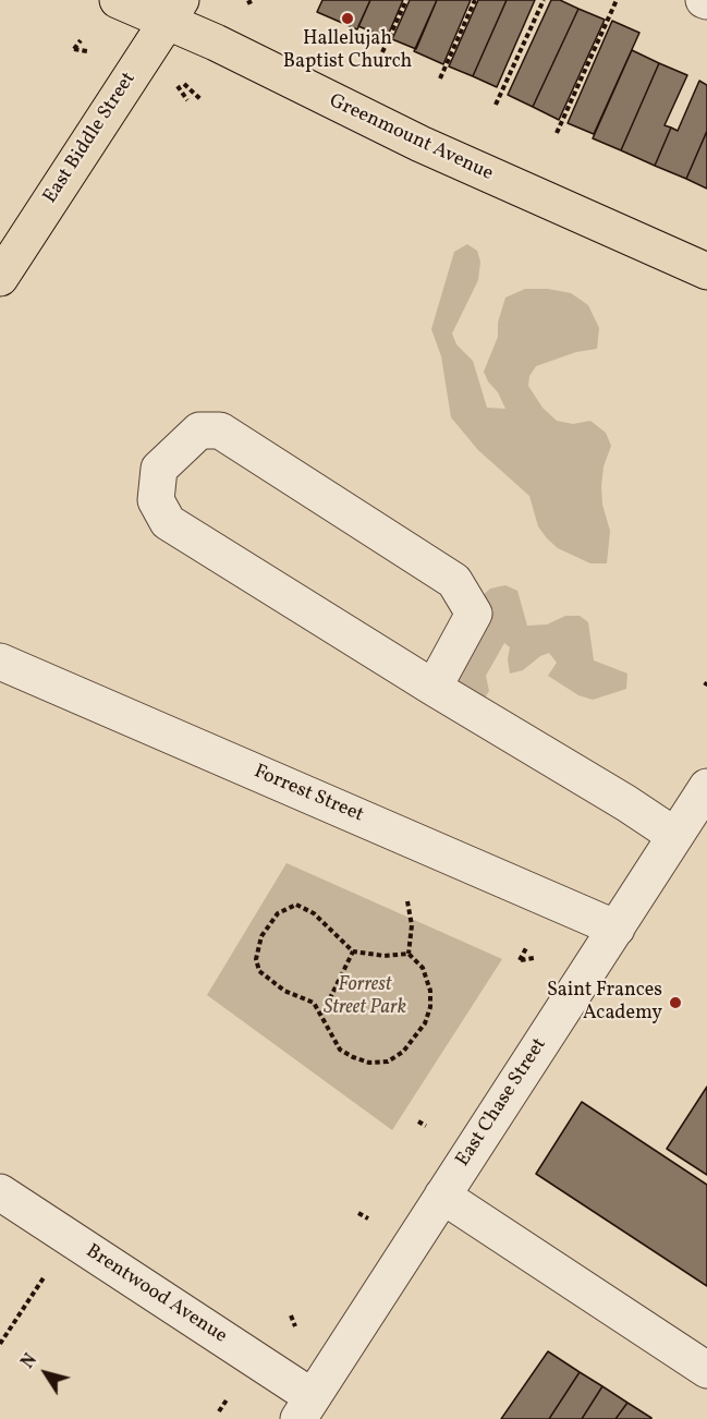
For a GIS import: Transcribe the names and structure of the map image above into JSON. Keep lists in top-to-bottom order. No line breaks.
{"streets":{"main road":["East Biddle Street","Greenmount Avenue"],"street":["Forrest Street","East Chase Street","Brentwood Avenue"]},"crossings":[["East Biddle Street","Greenmount Avenue"],["Forrest Street","East Chase Street"],["East Chase Street","Brentwood Avenue"]],"parks":["Forrest Street Park"],"places":["Hallelujah Baptist Church","Saint Frances Academy"],"north":"top left"}
